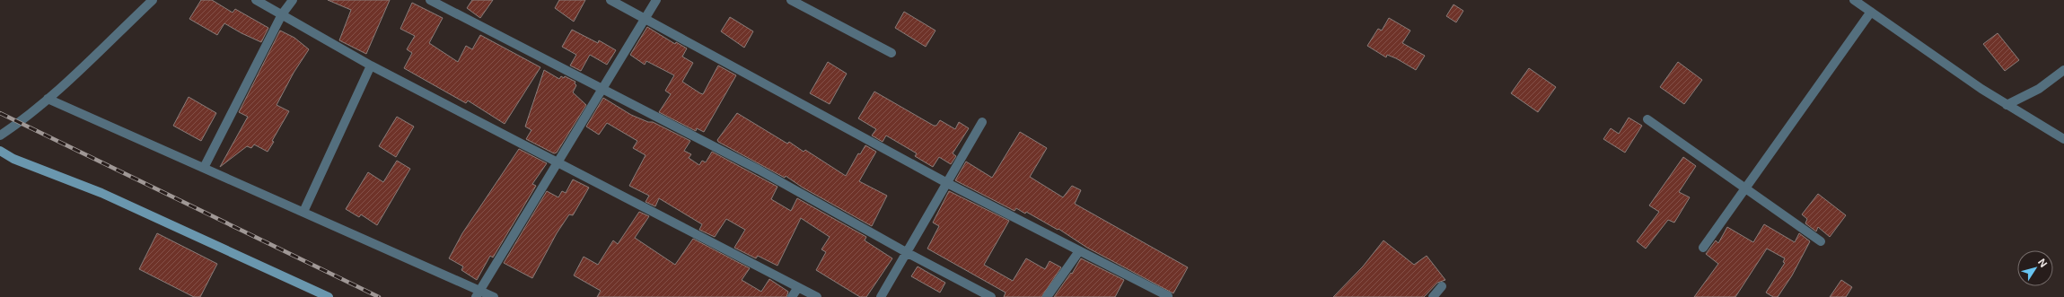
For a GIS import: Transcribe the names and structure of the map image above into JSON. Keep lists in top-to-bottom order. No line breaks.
{"north":"top right"}
